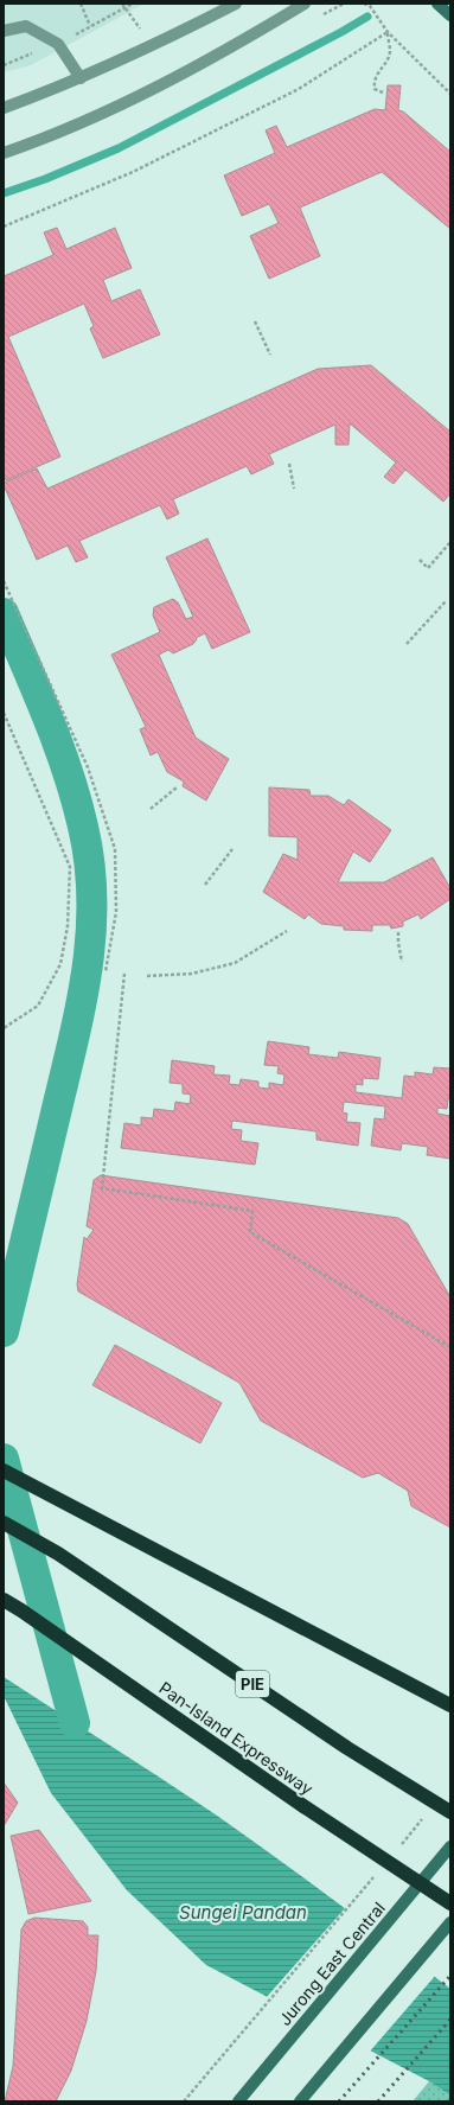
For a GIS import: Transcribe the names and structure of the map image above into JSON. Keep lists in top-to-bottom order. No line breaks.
{"streets":{"highway":["PIE","Pan-Island Expressway"],"main road":["Jurong East Central"]},"water":["Sungei Pandan"]}
